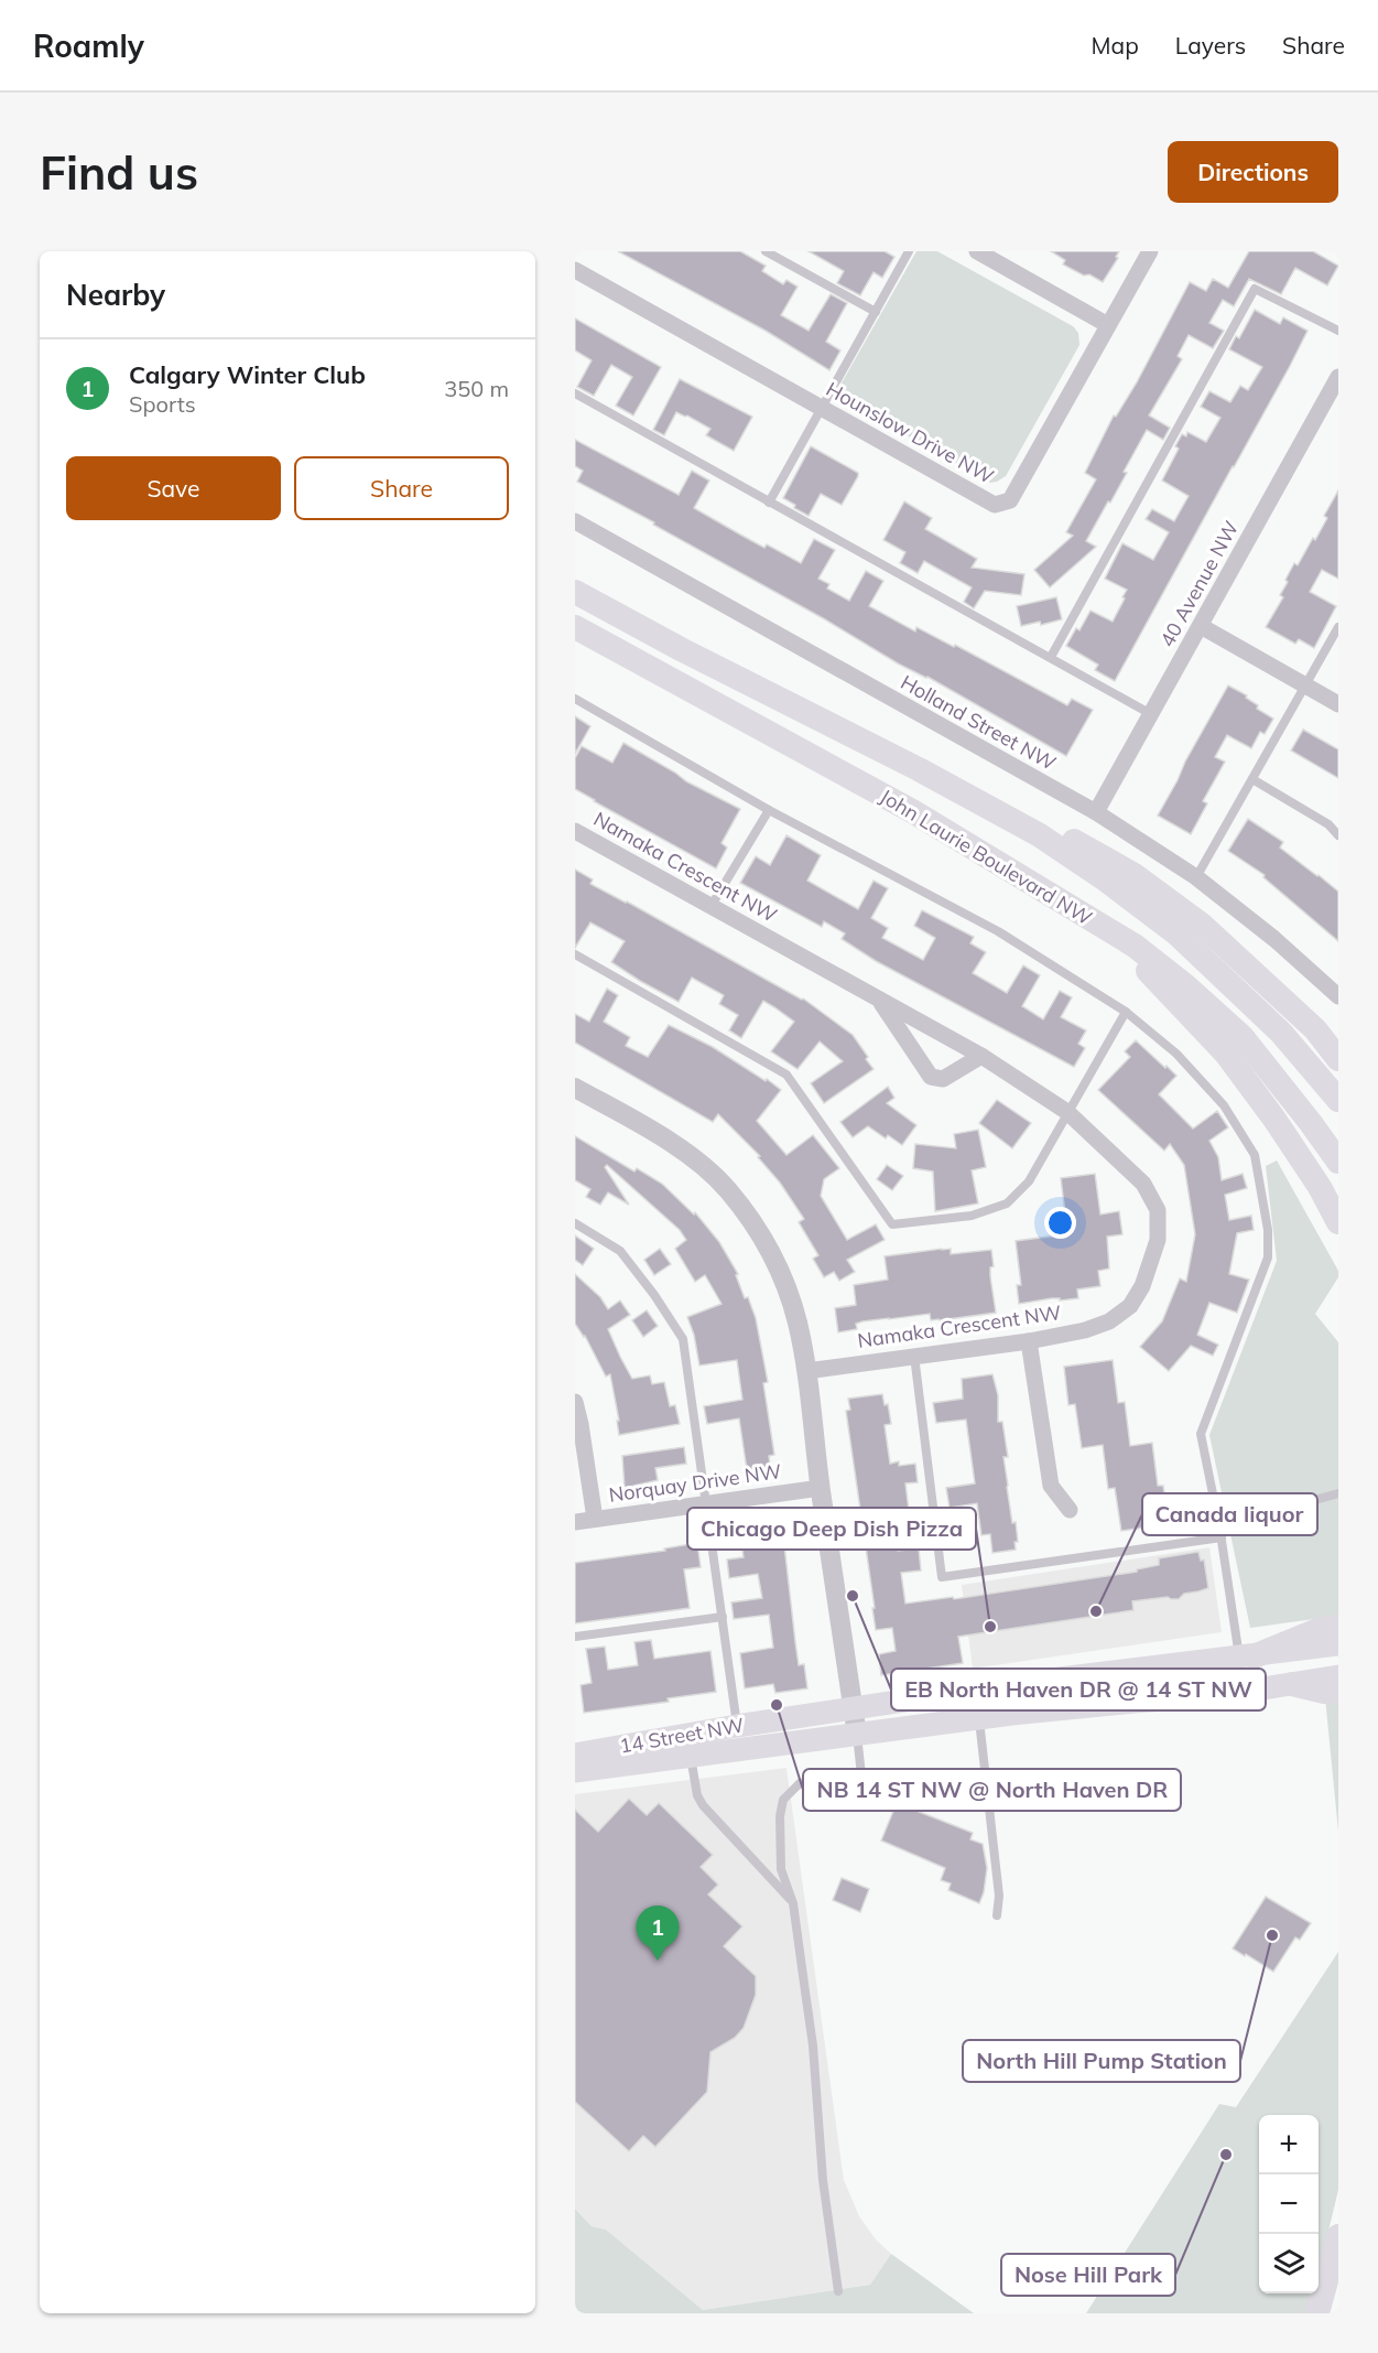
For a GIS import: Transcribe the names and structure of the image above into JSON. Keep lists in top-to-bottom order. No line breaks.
{"streets":{"main road":["John Laurie Boulevard NW","14 Street NW"],"street":["Hounslow Drive NW","40 Avenue NW","Holland Street NW","Namaka Crescent NW","Norquay Drive NW"]},"crossings":[["40 Avenue NW","Holland Street NW"]],"places":["EB North Haven DR @ 14 ST NW","Canada liquor","Chicago Deep Dish Pizza","NB 14 ST NW @ North Haven DR","North Hill Pump Station","Nose Hill Park"],"page":{"header":"Roamly","nav":["Map","Layers","Share"],"buttons":["Directions",["Save","Share"]],"title":"Find us","heading":"Nearby","list":[{"mark":"1","name":"Calgary Winter Club","note":"Sports","value":"350 m"}],"pins":"1","map_buttons":["+","−"]}}
